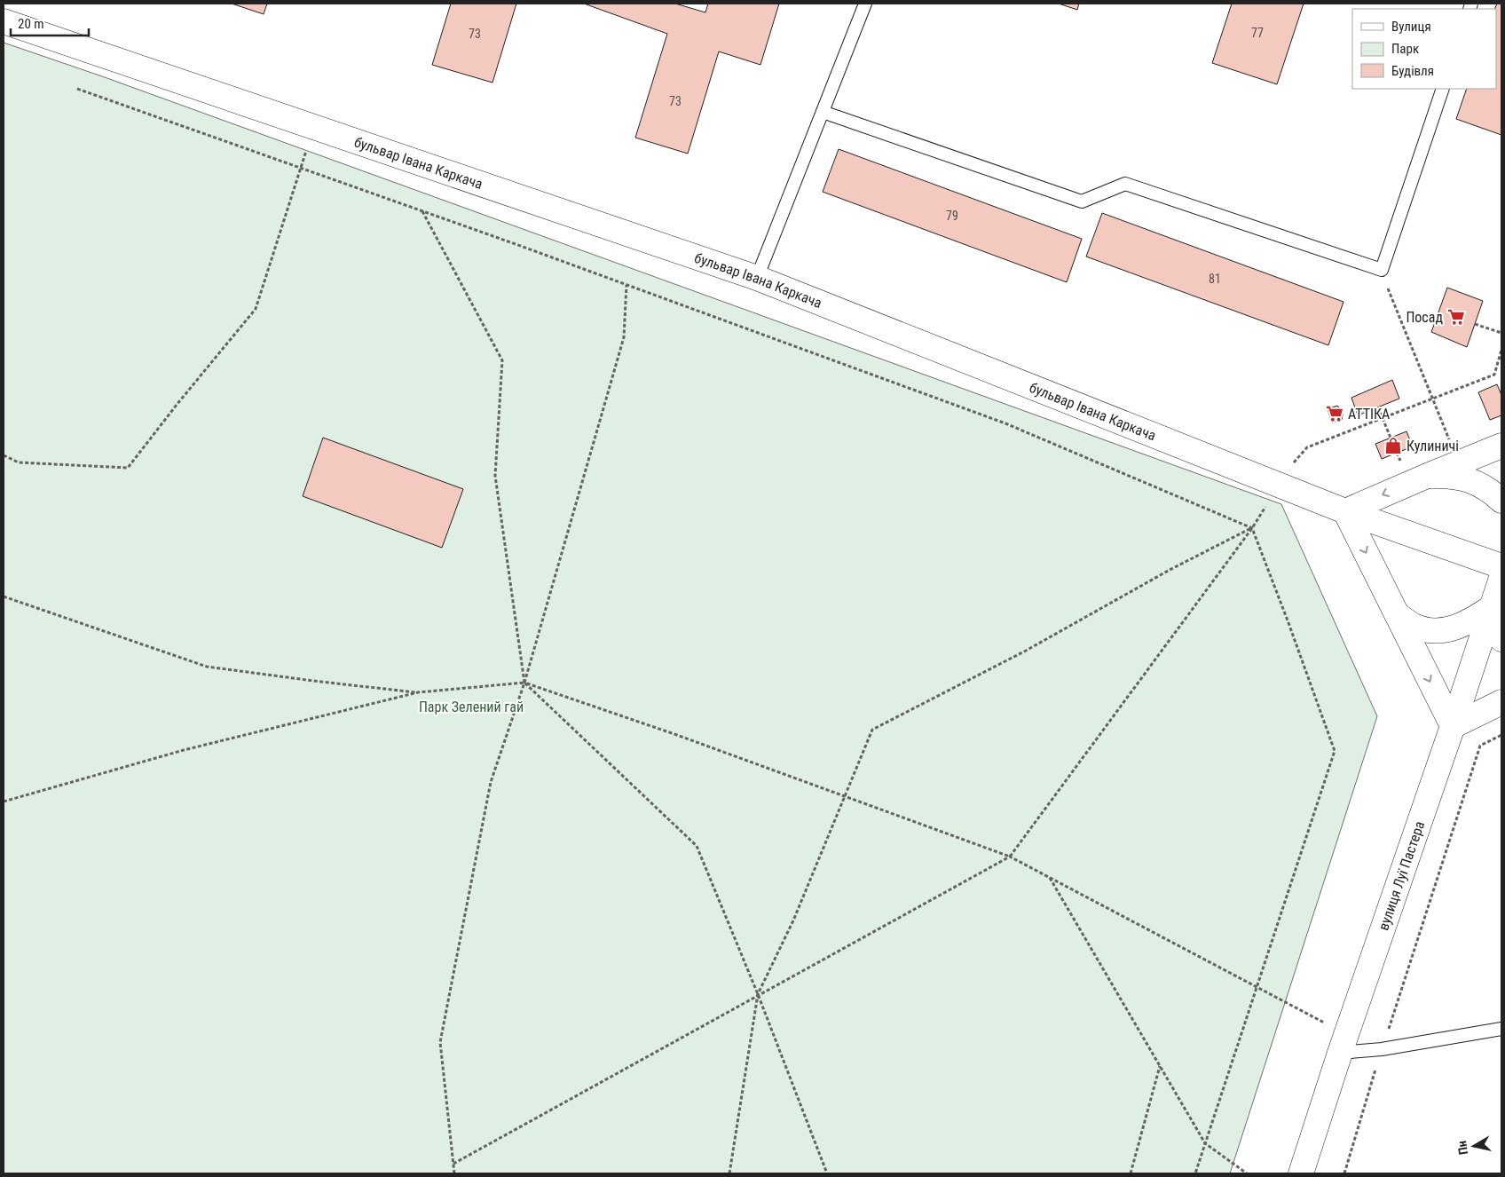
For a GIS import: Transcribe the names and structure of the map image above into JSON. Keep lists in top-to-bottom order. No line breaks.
{"streets":{"street":["бульвар Івана Каркача","вулиця Луї Пастера"]},"parks":["Парк Зелений гай"],"places":{"supermarket":["Посад","АТТІКА"],"shop":["Кулиничі"]},"house_numbers":["77","73","73","79","81"],"legend":["Вулиця","Парк","Будівля"],"scale_bar":"20 m","north":"left"}
